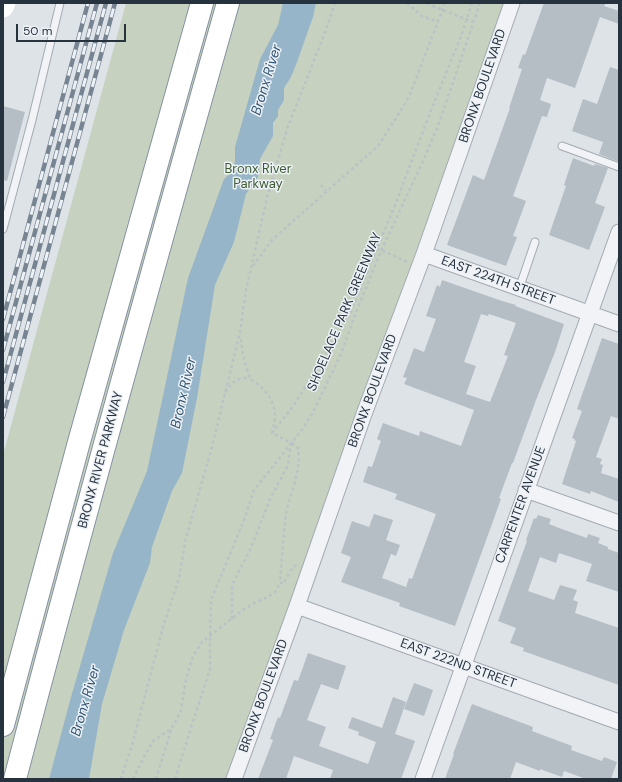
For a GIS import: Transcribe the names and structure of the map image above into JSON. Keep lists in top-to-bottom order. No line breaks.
{"streets":{"highway":["BRONX RIVER PARKWAY"],"street":["BRONX BOULEVARD","EAST 224TH STREET","CARPENTER AVENUE","EAST 222ND STREET"],"path":["SHOELACE PARK GREENWAY"]},"crossings":[["BRONX BOULEVARD","EAST 224TH STREET"],["BRONX BOULEVARD","EAST 222ND STREET"],["EAST 224TH STREET","SHOELACE PARK GREENWAY"],["EAST 224TH STREET","CARPENTER AVENUE"],["CARPENTER AVENUE","EAST 222ND STREET"]],"water":["Bronx River"],"parks":["Bronx River Parkway"],"scale_bar":"50 m"}
